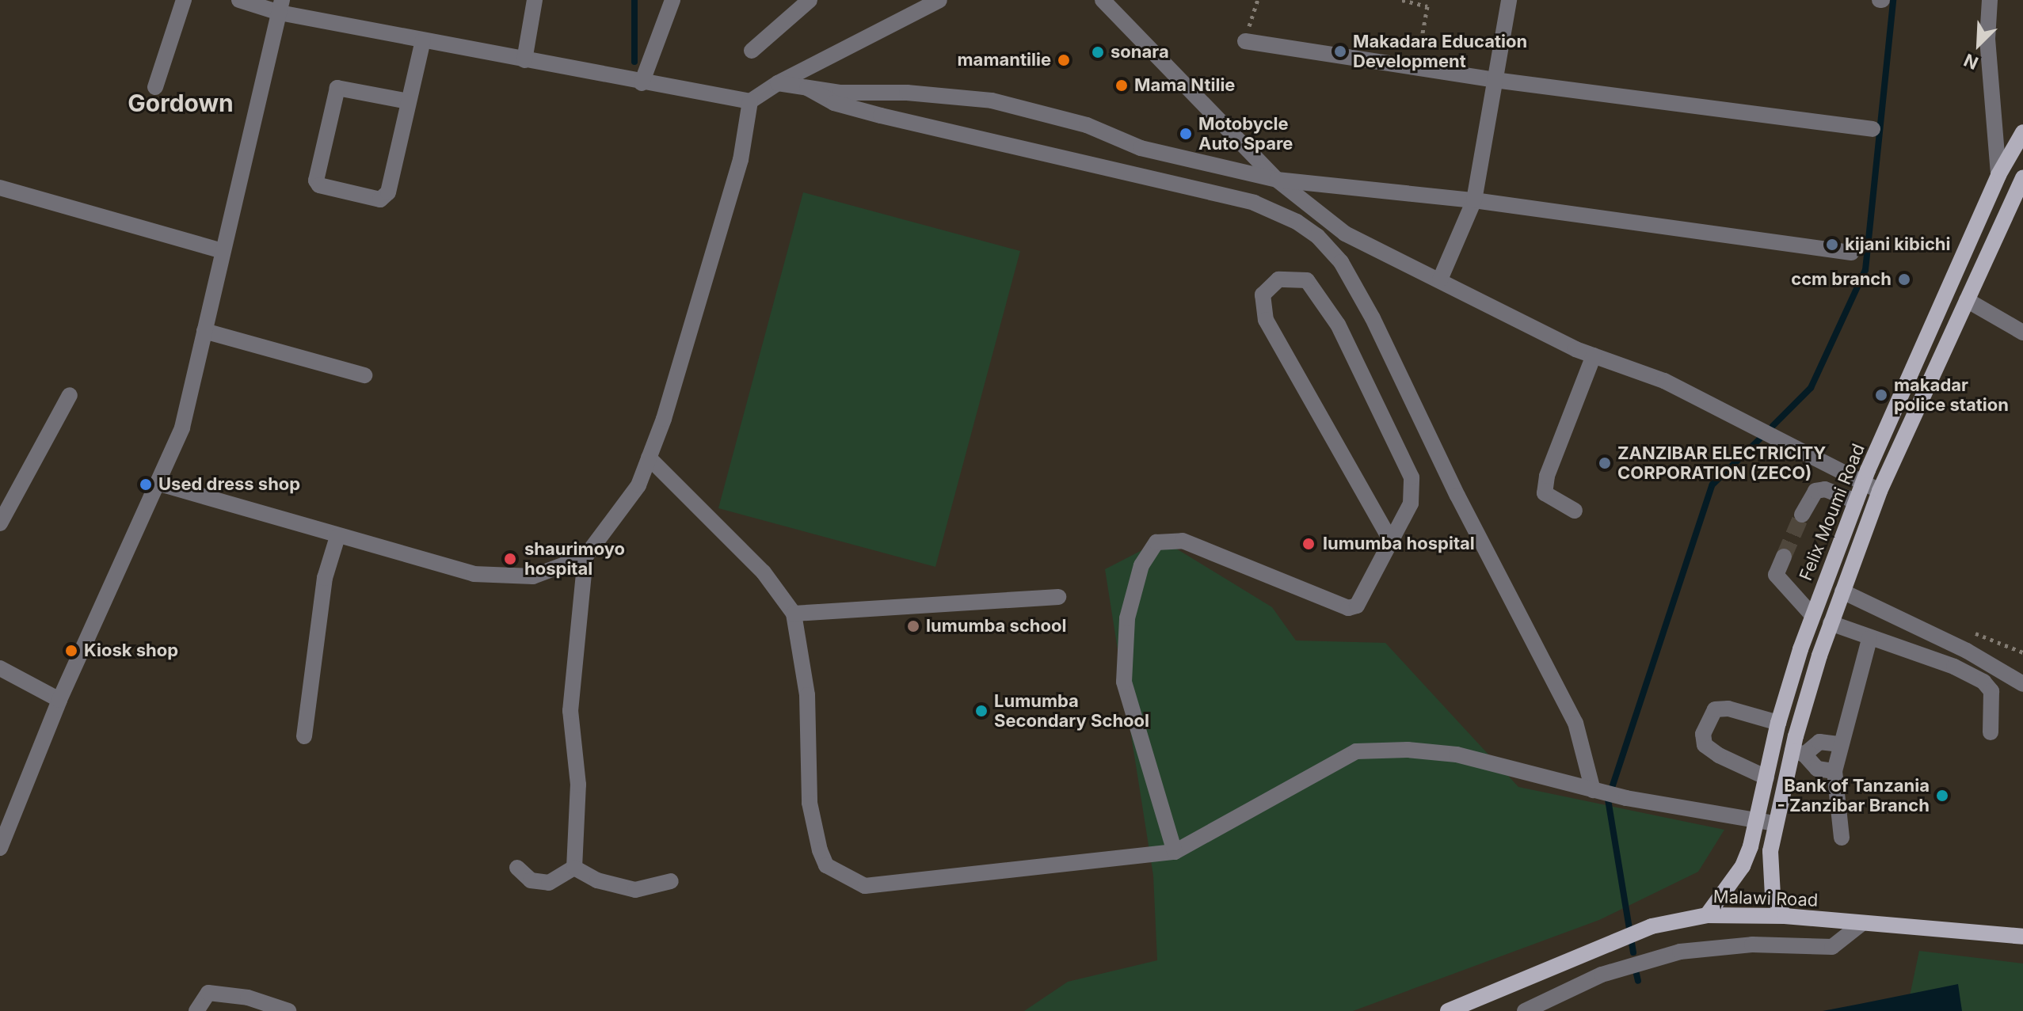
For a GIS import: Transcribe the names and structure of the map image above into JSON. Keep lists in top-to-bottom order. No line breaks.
{"streets":{"main road":["Felix Moumi Road","Malawi Road"]},"crossings":[["Felix Moumi Road","Malawi Road"]],"districts":["Gordown"],"places":["Makadara Education Development","sonara","mamantilie","Mama Ntilie","Motobycle Auto Spare","kijani kibichi","ccm branch","makadar police station","ZANZIBAR ELECTRICITY CORPORATION (ZECO)","Used dress shop","lumumba hospital","shaurimoyo hospital","lumumba school","Kiosk shop","Lumumba Secondary School","Bank of Tanzania - Zanzibar Branch"],"north":"bottom left"}
